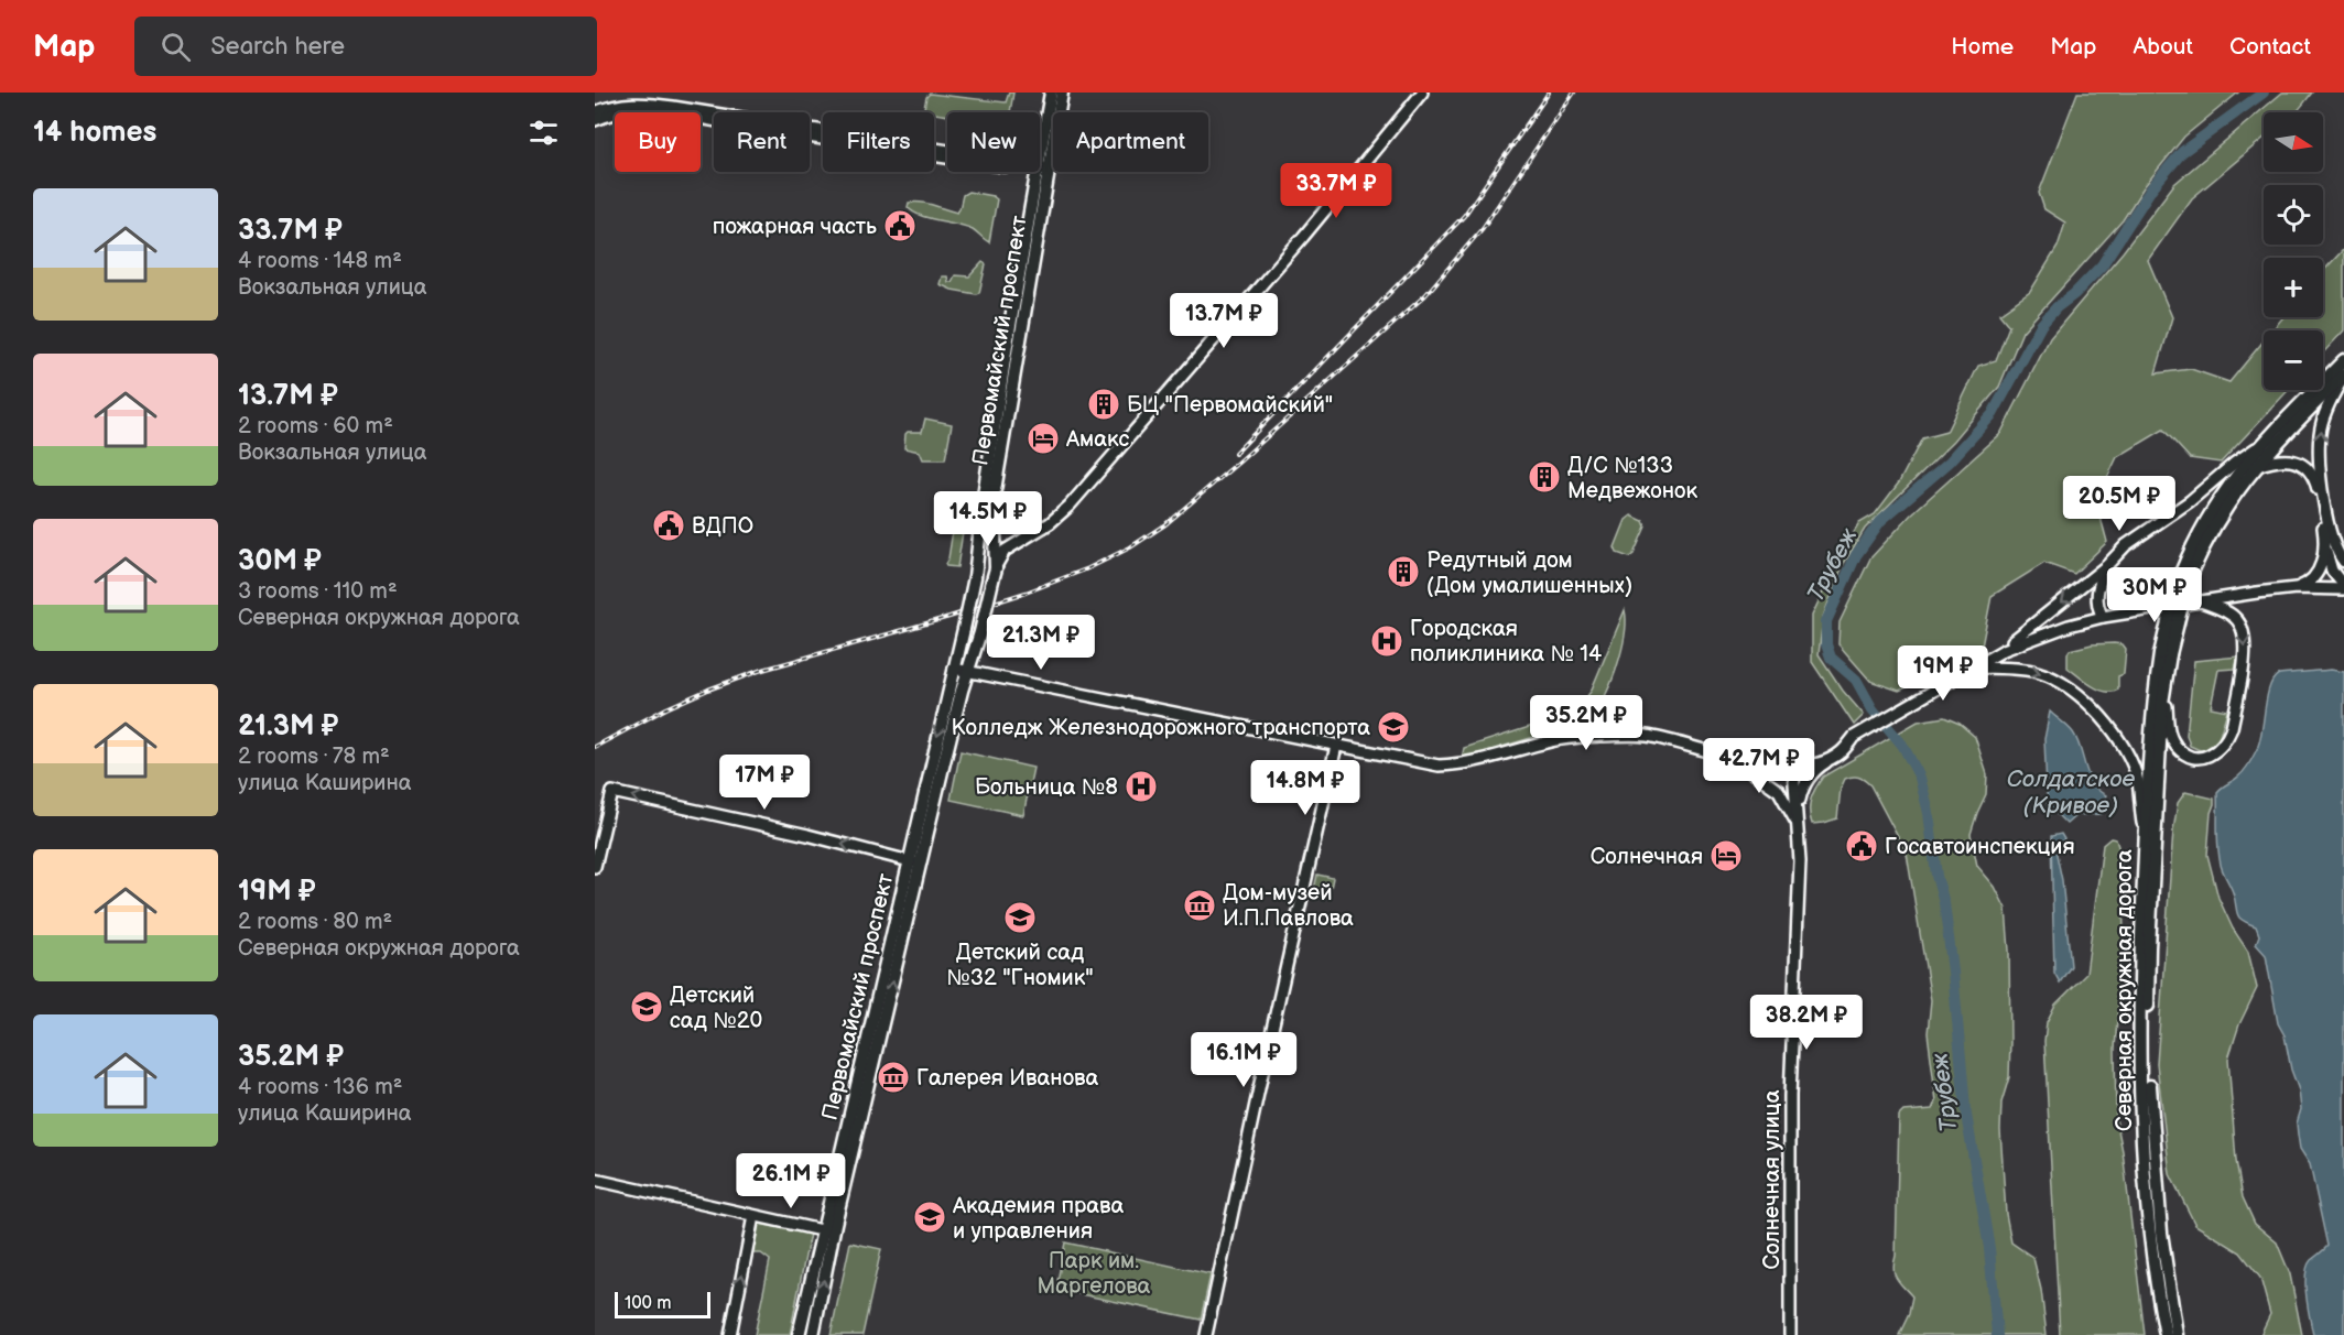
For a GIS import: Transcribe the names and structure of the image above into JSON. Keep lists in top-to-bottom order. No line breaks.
{"streets":{"main road":["Первомайский проспект","Северная окружная дорога","Солнечная улица"]},"water":["Трубеж","Солдатское (Кривое)"],"parks":["Парк им. Маргелова"],"places":{"public building":["пожарная часть","ВДПО","Госавтоинспекция"],"building":["БЦ \"Первомайский\"","Д/С №133 Медвежонок","Редутный дом (Дом умалишенных)"],"hotel":["Амакс","Солнечная"],"hospital":["Городская поликлиника № 14","Больница №8"],"school or university":["Колледж Железнодорожного транспорта","Детский сад №32 \"Гномик\"","Детский сад №20","Академия права и управления"],"museum":["Дом-музей И.П.Павлова","Галерея Иванова"]},"scale_bar":"100 m","north":"right","page":{"header":"Map","search":"Search here","nav":["Home","Map","About","Contact"],"heading":"14 homes","map_buttons":["+","−"],"chip":["Buy","Rent","Filters","New","Apartment"],"price":["33.7M ₽","13.7M ₽","20.5M ₽","14.5M ₽","30M ₽","21.3M ₽","19M ₽","35.2M ₽","42.7M ₽","17M ₽","14.8M ₽","38.2M ₽","16.1M ₽","26.1M ₽"],"list":[{"name":"33.7M ₽","note":"4 rooms · 148 m² · Вокзальная улица"},{"name":"13.7M ₽","note":"2 rooms · 60 m² · Вокзальная улица"},{"name":"30M ₽","note":"3 rooms · 110 m² · Северная окружная дорога"},{"name":"21.3M ₽","note":"2 rooms · 78 m² · улица Каширина"},{"name":"19M ₽","note":"2 rooms · 80 m² · Северная окружная дорога"},{"name":"35.2M ₽","note":"4 rooms · 136 m² · улица Каширина"}],"scale":"100 m"}}
